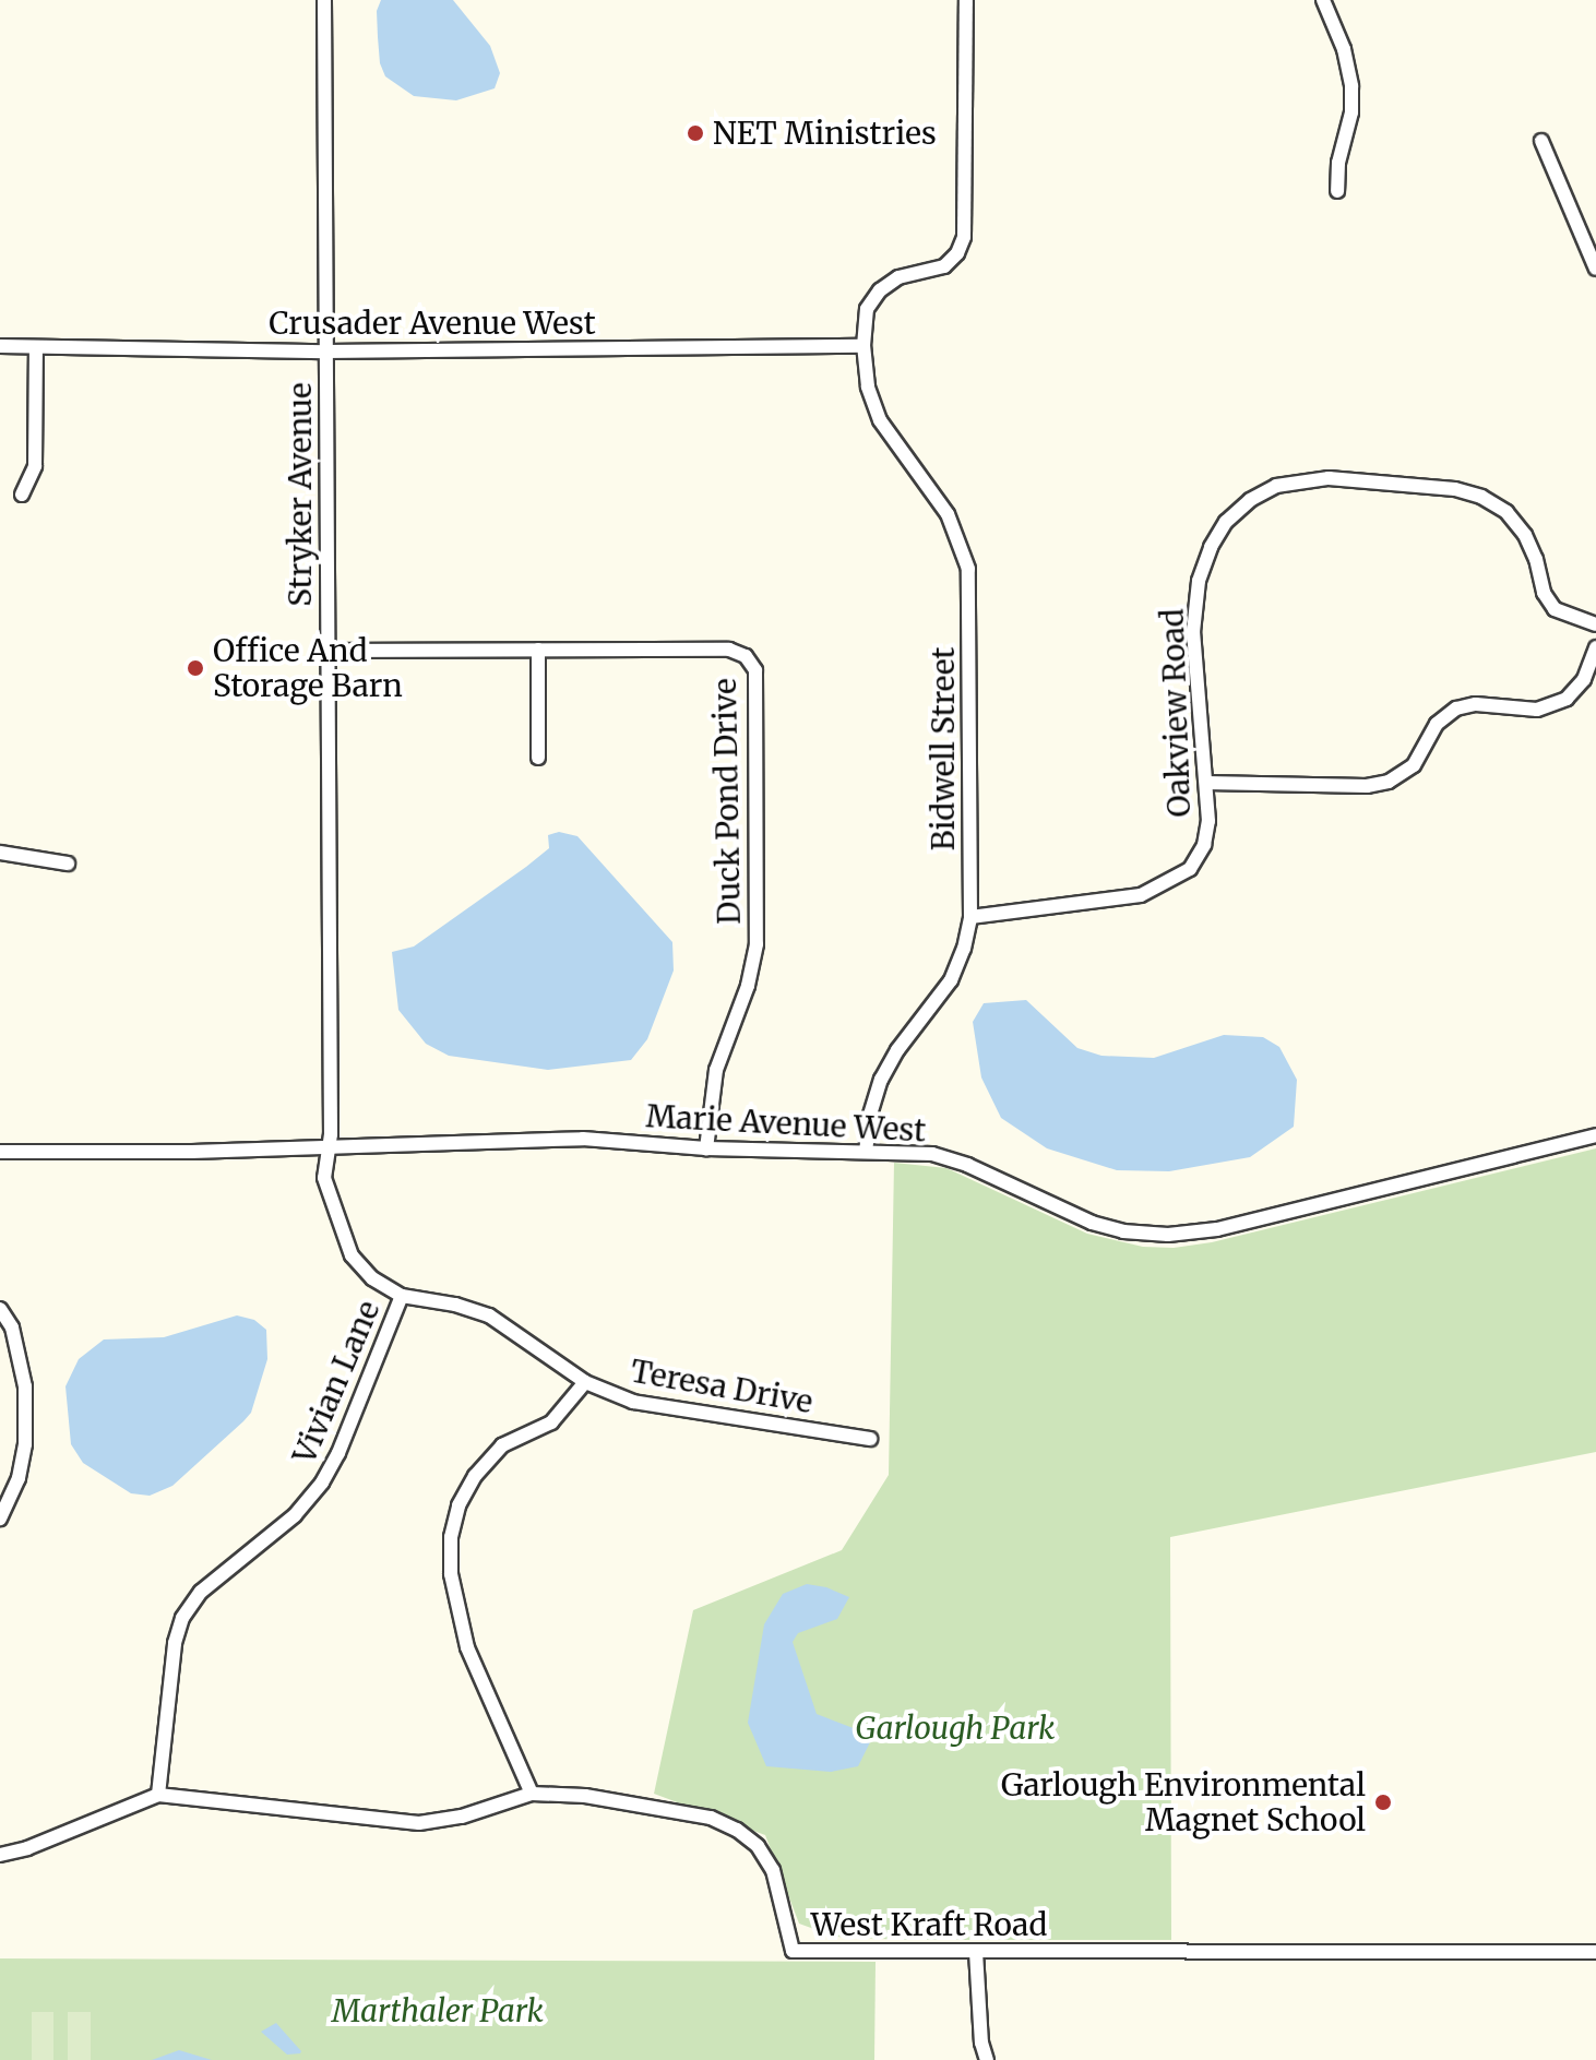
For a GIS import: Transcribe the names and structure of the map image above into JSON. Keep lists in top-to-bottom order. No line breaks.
{"streets":{"street":["Crusader Avenue West","Stryker Avenue","Oakview Road","Bidwell Street","Duck Pond Drive","Marie Avenue West","Vivian Lane","Teresa Drive","West Kraft Road"]},"crossings":[["Crusader Avenue West","Stryker Avenue"],["Crusader Avenue West","Bidwell Street"],["Stryker Avenue","Duck Pond Drive"],["Stryker Avenue","Marie Avenue West"],["Stryker Avenue","Teresa Drive"],["Oakview Road","Bidwell Street"],["Bidwell Street","Marie Avenue West"],["Duck Pond Drive","Marie Avenue West"],["Marie Avenue West","Teresa Drive"],["Vivian Lane","Teresa Drive"],["Vivian Lane","West Kraft Road"]],"parks":["Garlough Park","Marthaler Park"],"places":["NET Ministries","Office And Storage Barn","Garlough Environmental Magnet School"]}
